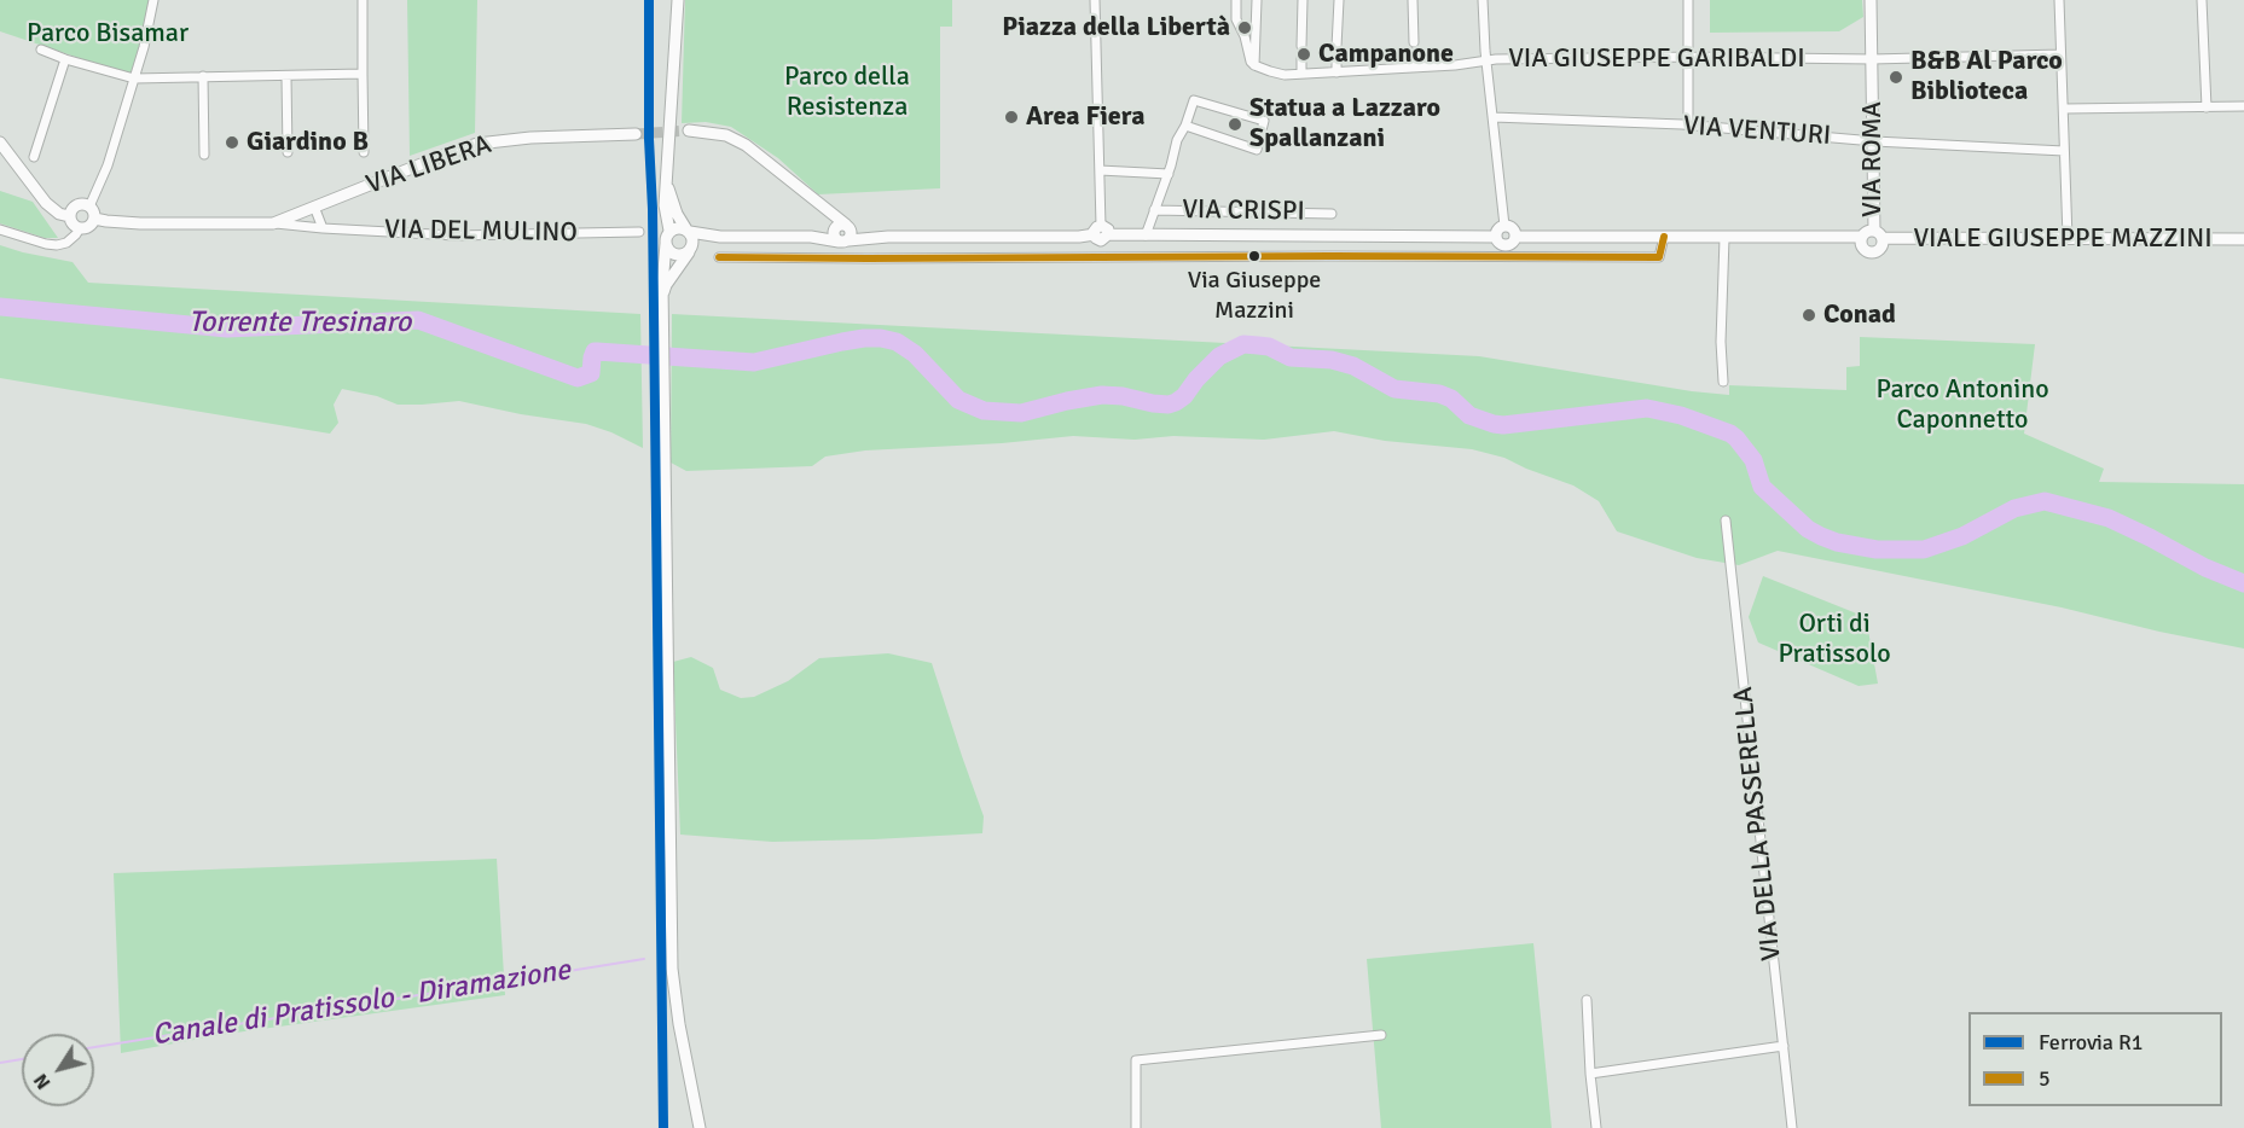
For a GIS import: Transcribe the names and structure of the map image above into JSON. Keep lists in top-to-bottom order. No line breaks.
{"streets":{"street":["VIA GIUSEPPE GARIBALDI","VIA VENTURI","VIA ROMA","VIA LIBERA","VIA CRISPI","VIA DEL MULINO","VIALE GIUSEPPE MAZZINI","VIA DELLA PASSERELLA"]},"crossings":[["VIA GIUSEPPE GARIBALDI","VIA ROMA"],["VIA VENTURI","VIA ROMA"],["VIA ROMA","VIALE GIUSEPPE MAZZINI"],["VIA LIBERA","VIA DEL MULINO"]],"water":["Torrente Tresinaro","Canale di Pratissolo - Diramazione"],"parks":["Parco Bisamar","Parco della Resistenza","Parco Antonino Caponnetto","Orti di Pratissolo"],"places":["Piazza della Libertà","Campanone","B&B Al Parco Biblioteca","Area Fiera","Statua a Lazzaro Spallanzani","Giardino B","Via Giuseppe Mazzini","Conad"],"lines":["rail line R1","transit line 5"],"legend":["Ferrovia R1","5"],"north":"bottom left"}
